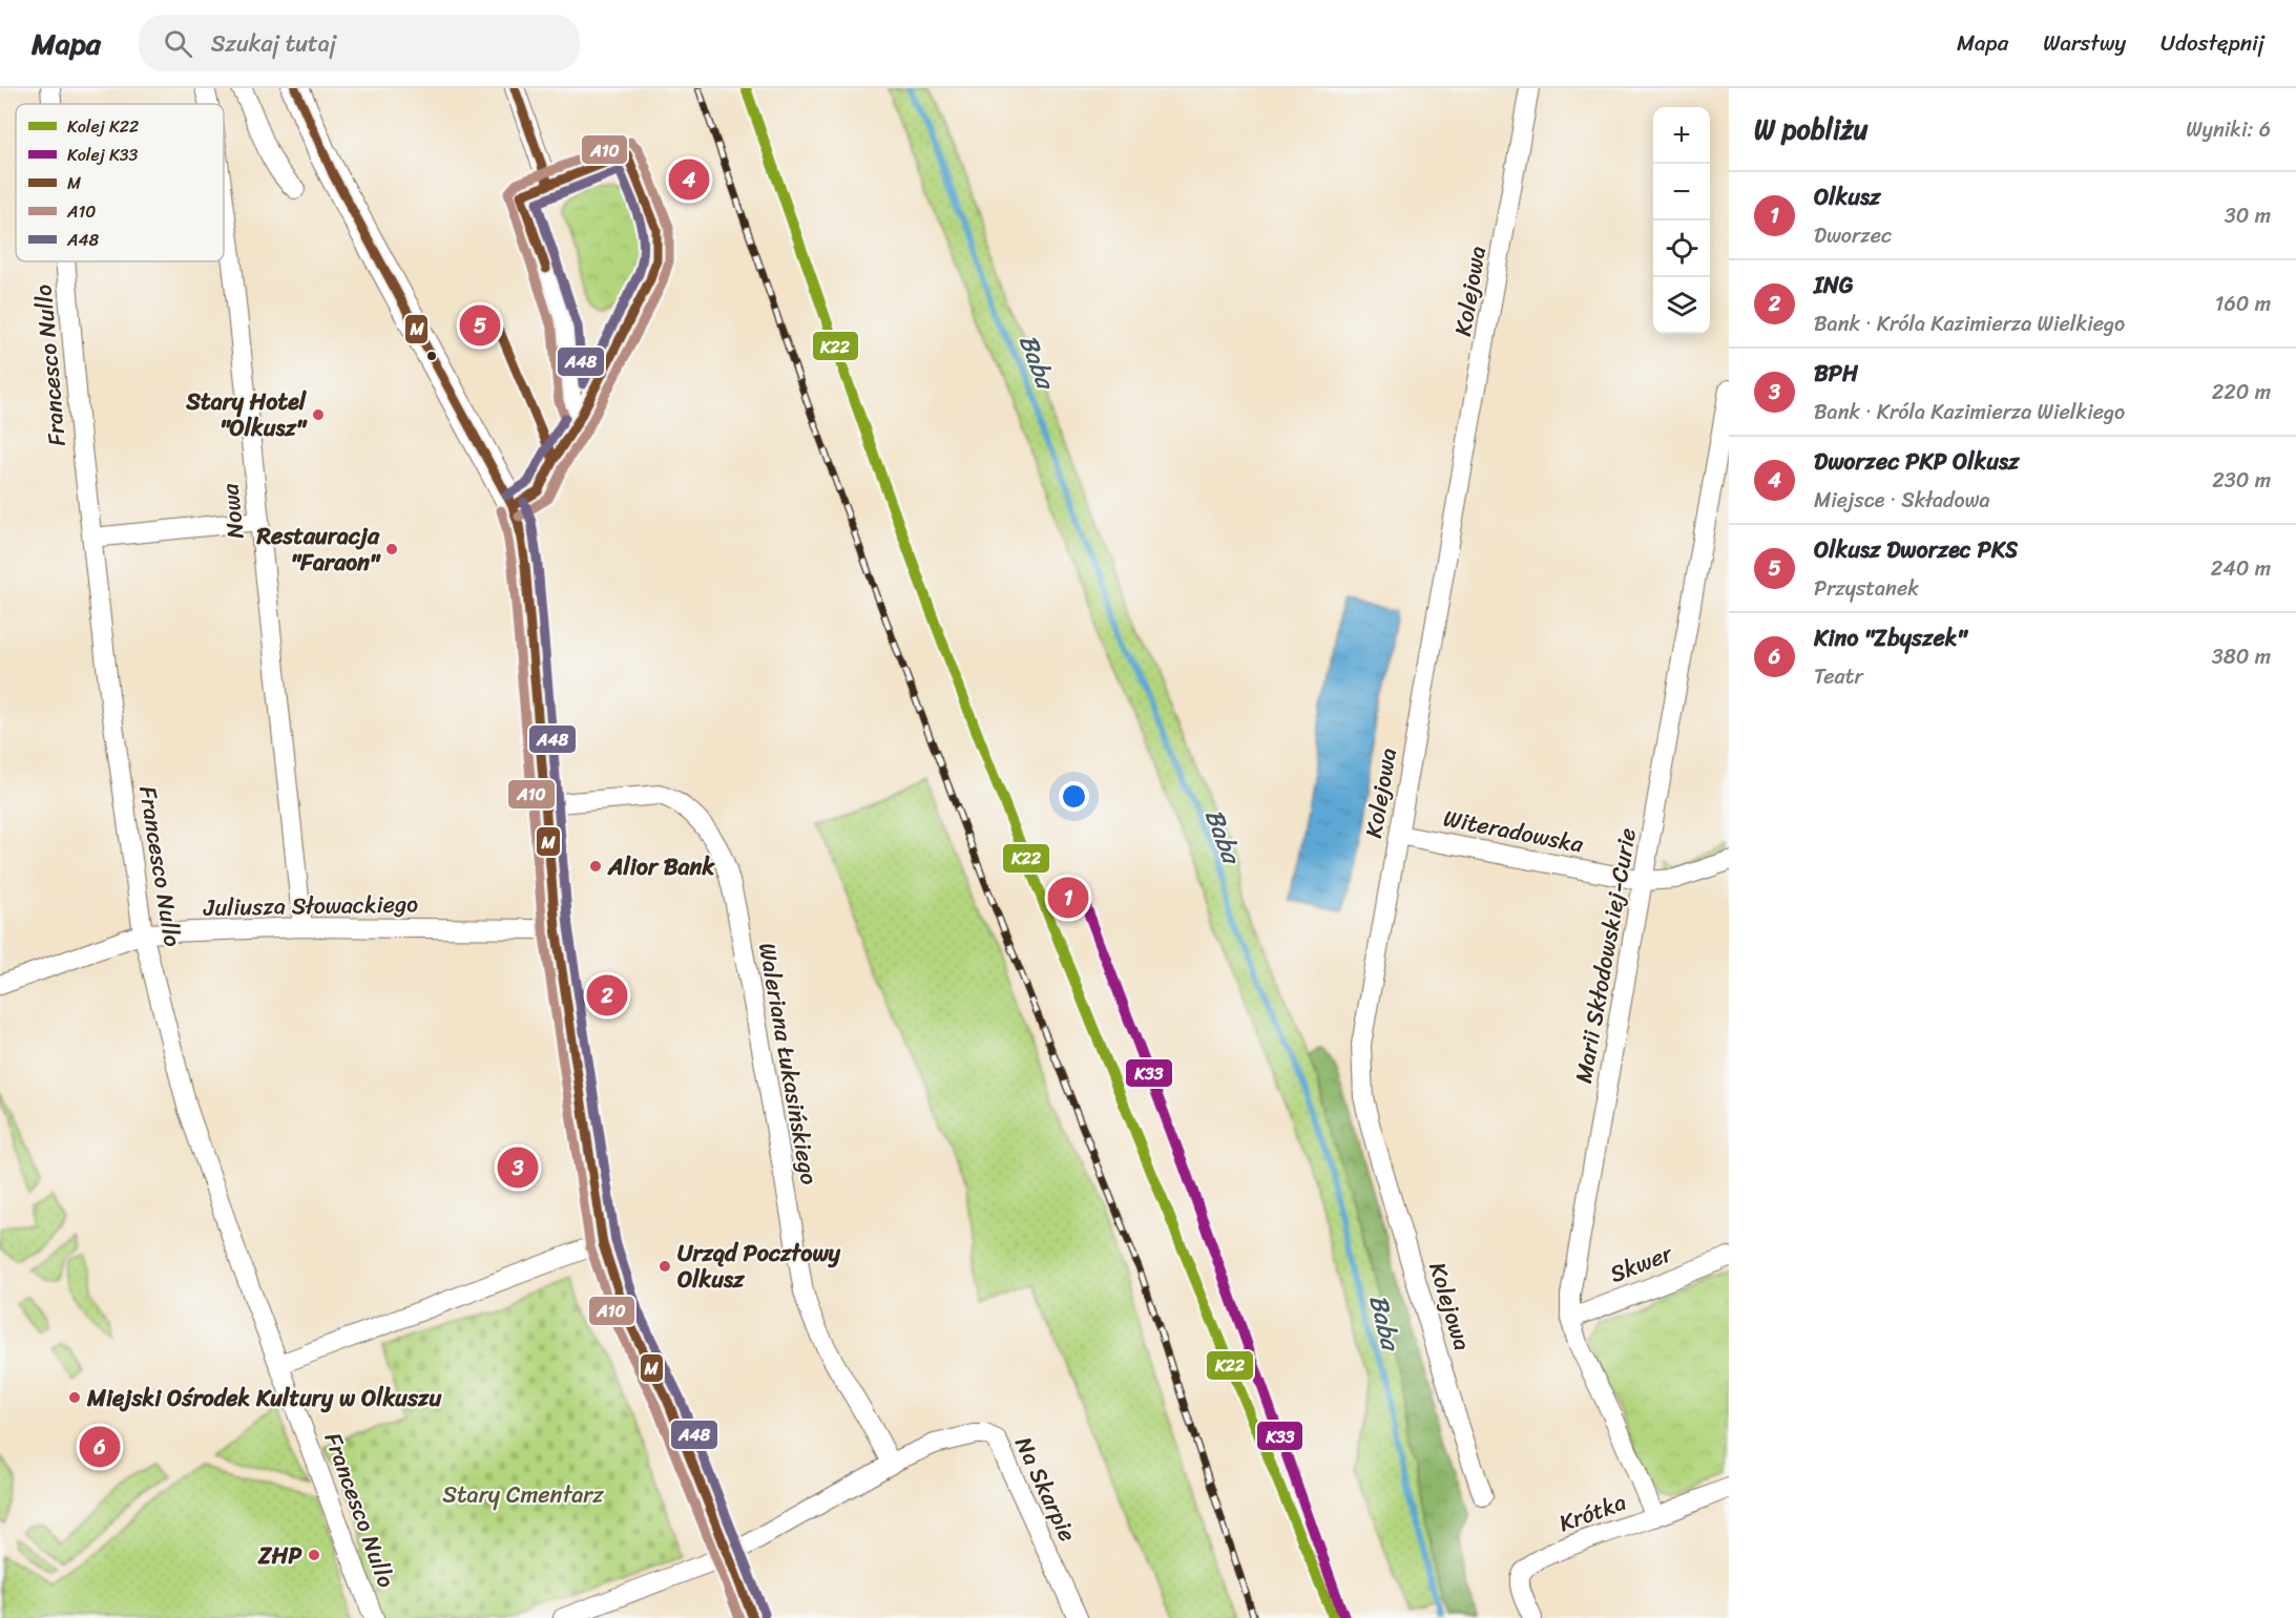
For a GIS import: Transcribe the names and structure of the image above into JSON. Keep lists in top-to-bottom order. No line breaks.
{"streets":{"street":["Kolejowa","Francesco Nullo","Nowa","Witeradowska","Juliusza Słowackiego","Marii Skłodowskiej-Curie","Waleriana Łukasińskiego","Skwer","Na Skarpie","Krótka"]},"crossings":[["Kolejowa","Witeradowska"],["Francesco Nullo","Juliusza Słowackiego"],["Nowa","Juliusza Słowackiego"],["Witeradowska","Marii Skłodowskiej-Curie"],["Marii Skłodowskiej-Curie","Skwer"],["Marii Skłodowskiej-Curie","Krótka"],["Waleriana Łukasińskiego","Na Skarpie"]],"water":["Baba"],"parks":["Stary Cmentarz"],"places":["Stary Hotel \"Olkusz\"","Restauracja \"Faraon\"","Alior Bank","Urząd Pocztowy Olkusz","Miejski Ośrodek Kultury w Olkuszu","ZHP"],"lines":["rail line K22","transit line M","transit line A10","transit line A48","rail line K33"],"legend":["Kolej K22","Kolej K33","M","A10","A48"],"page":{"header":"Mapa","search":"Szukaj tutaj","nav":["Mapa","Warstwy","Udostępnij"],"heading":["W pobliżu","Wyniki: 6"],"map_buttons":["+","−"],"pins":["4","5","1","2","3","6"],"list":[{"mark":"1","name":"Olkusz","note":"Dworzec","value":"30 m"},{"mark":"2","name":"ING","note":"Bank · Króla Kazimierza Wielkiego","value":"160 m"},{"mark":"3","name":"BPH","note":"Bank · Króla Kazimierza Wielkiego","value":"220 m"},{"mark":"4","name":"Dworzec PKP Olkusz","note":"Miejsce · Składowa","value":"230 m"},{"mark":"5","name":"Olkusz Dworzec PKS","note":"Przystanek","value":"240 m"},{"mark":"6","name":"Kino \"Zbyszek\"","note":"Teatr","value":"380 m"}]}}
